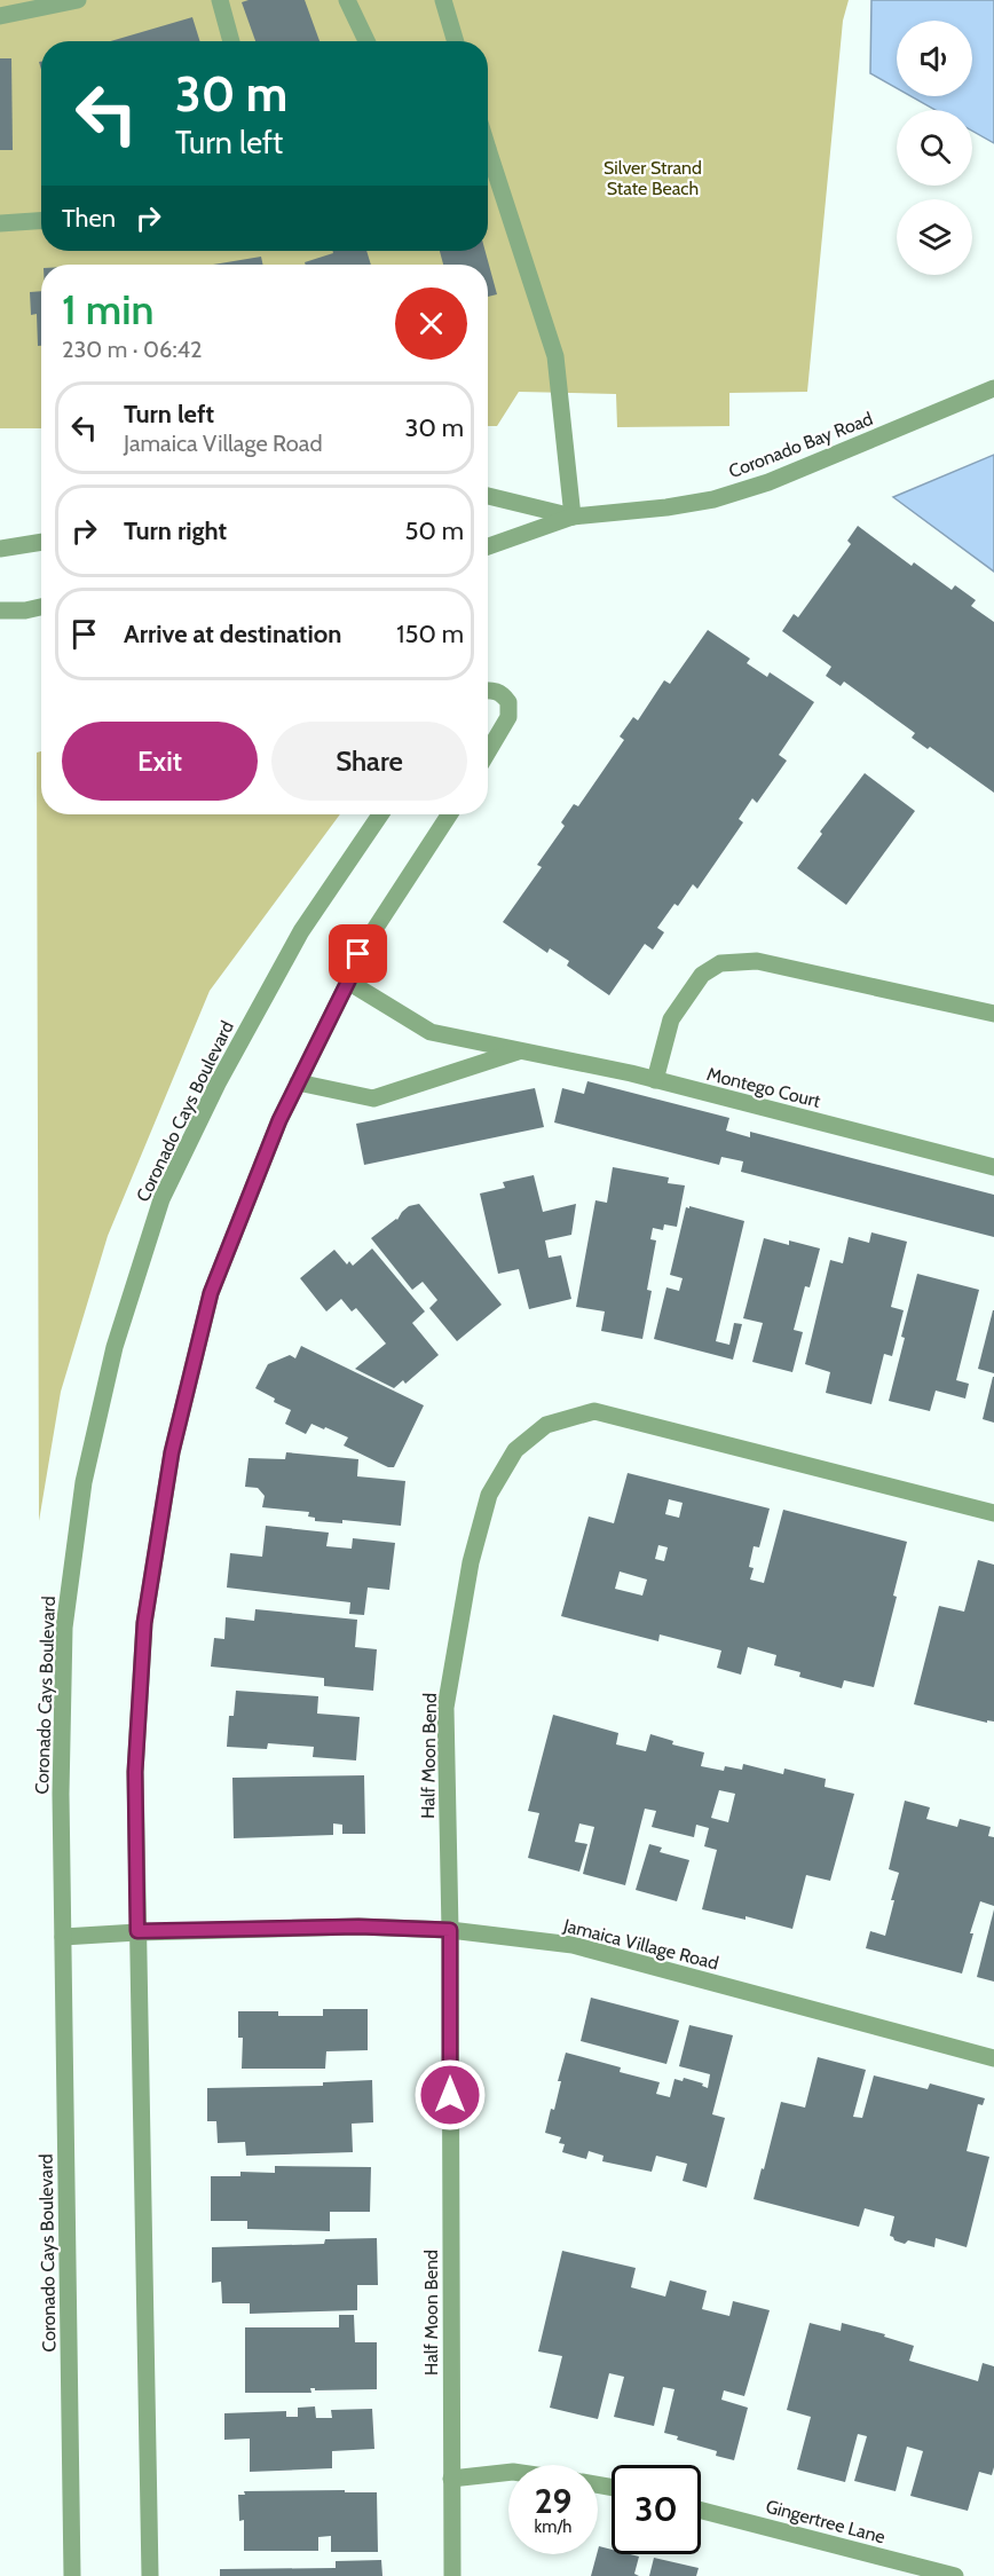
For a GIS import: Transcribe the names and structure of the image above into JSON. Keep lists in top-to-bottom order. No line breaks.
{"streets":{"street":["Coronado Bay Road","Montego Court","Coronado Cays Boulevard","Half Moon Bend","Jamaica Village Road","Gingertree Lane"]},"crossings":[["Coronado Cays Boulevard","Jamaica Village Road"],["Half Moon Bend","Jamaica Village Road"]],"parks":["Silver Strand State Beach"],"page":{"turn":["30 m","Turn left"],"then":"Then","heading":["1 min","230 m · 06:42"],"list":[{"name":"Turn left","note":"Jamaica Village Road","value":"30 m"},{"name":"Turn right","value":"50 m"},{"name":"Arrive at destination","value":"150 m"}],"buttons":["Exit","Share"],"speed":"29 km/h","limit":"30"}}
